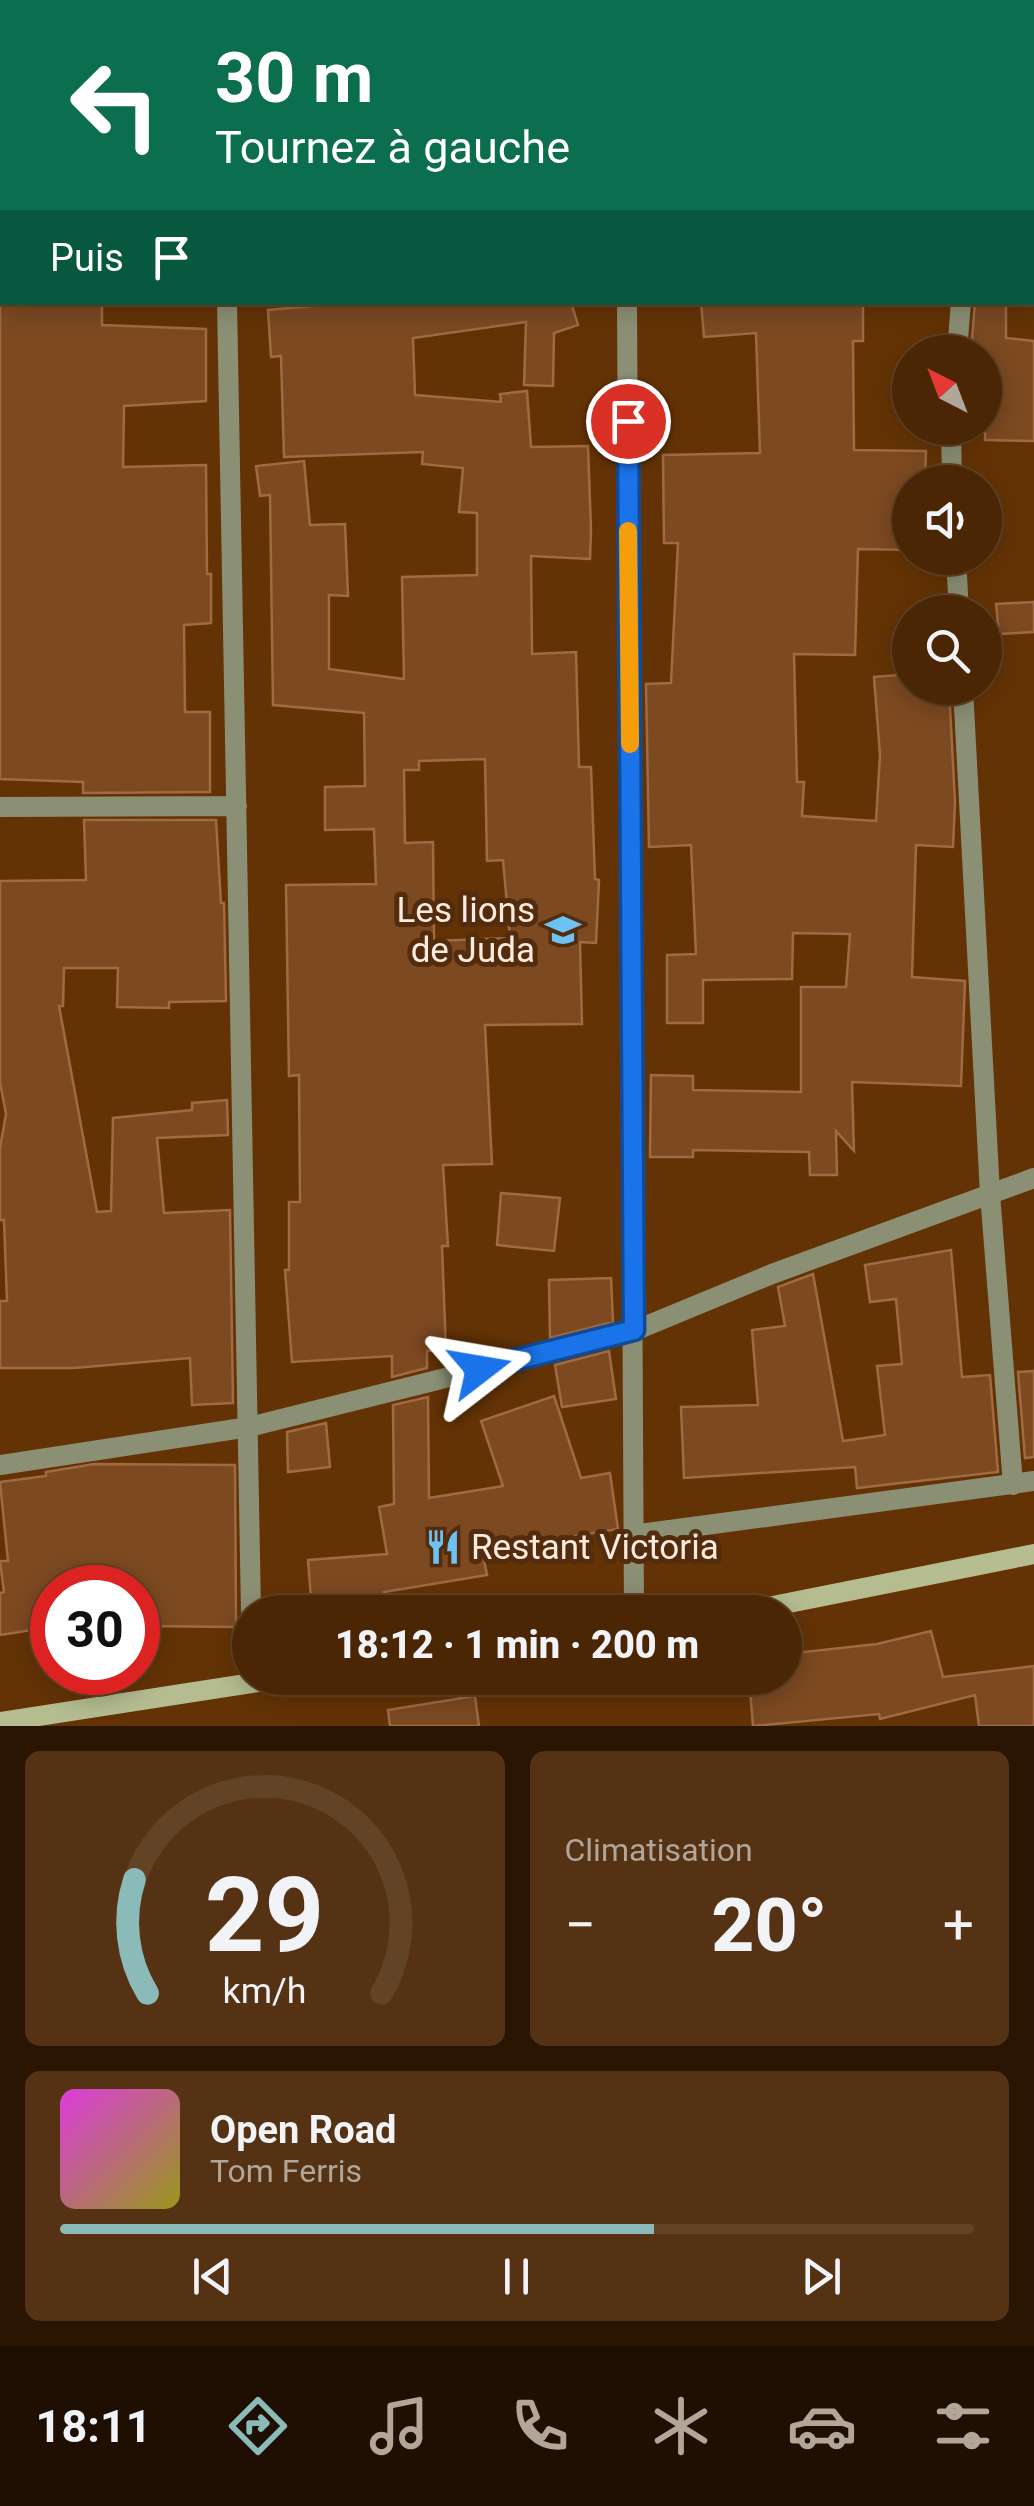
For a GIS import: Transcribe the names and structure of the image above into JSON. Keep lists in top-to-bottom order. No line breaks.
{"places":{"school or university":["Les lions de Juda"],"restaurant":["Restant Victoria"]},"north":"top left","page":{"turn":["30 m","Tournez à gauche"],"then":"Puis","limit":"30","trip":"18:12 · 1 min · 200 m","tile":"Climatisation","heat":["−","20°","+"],"song":["Open Road","Tom Ferris"],"tabs":"18:11","gauge":["29","km/h"]}}
